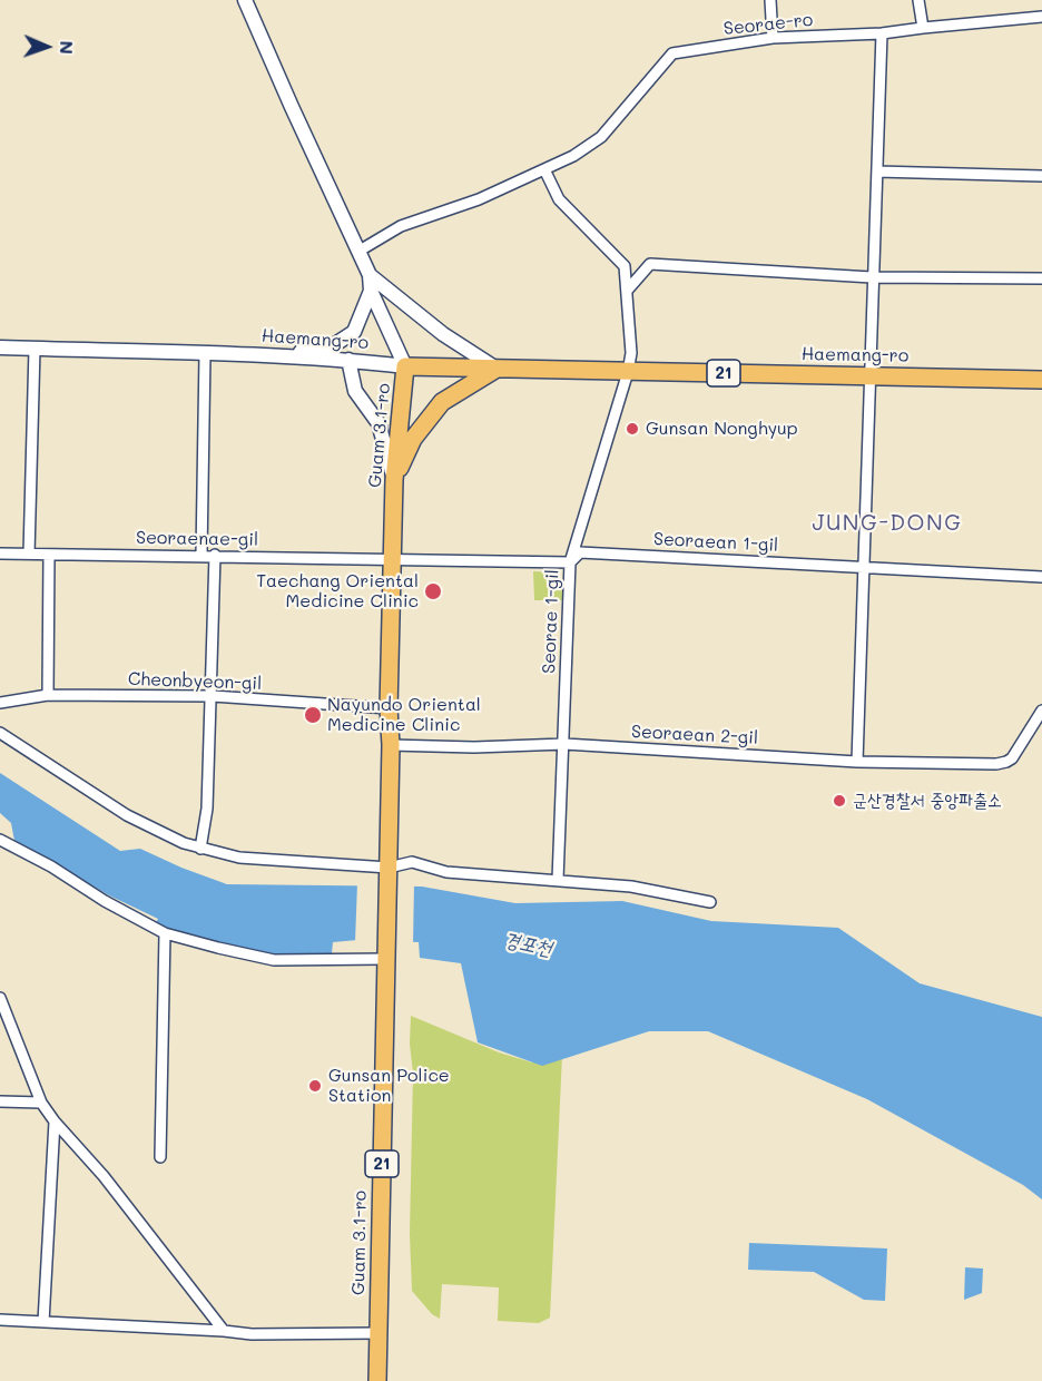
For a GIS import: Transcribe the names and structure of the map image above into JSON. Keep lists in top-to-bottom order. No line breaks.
{"streets":{"main road":["Haemang-ro","21","Guam 3.1-ro"],"street":["Seorae-ro","Seoraenae-gil","Seoraean 1-gil","Seorae 1-gil","Cheonbyeon-gil","Seoraean 2-gil"]},"crossings":[["Seorae-ro","Guam 3.1-ro"],["Haemang-ro","Guam 3.1-ro"],["Haemang-ro","Seorae 1-gil"],["21","Guam 3.1-ro"],["Guam 3.1-ro","Seoraenae-gil"],["Guam 3.1-ro","Seoraean 1-gil"],["Guam 3.1-ro","Cheonbyeon-gil"],["Guam 3.1-ro","Seoraean 2-gil"],["Seoraenae-gil","Seoraean 1-gil"],["Seoraean 1-gil","Seorae 1-gil"],["Seorae 1-gil","Seoraean 2-gil"]],"districts":["JUNG-DONG"],"water":["경포천"],"places":["Gunsan Nonghyup","Taechang Oriental Medicine Clinic","Nayundo Oriental Medicine Clinic","군산경찰서 중앙파출소","Gunsan Police Station"],"north":"right"}
